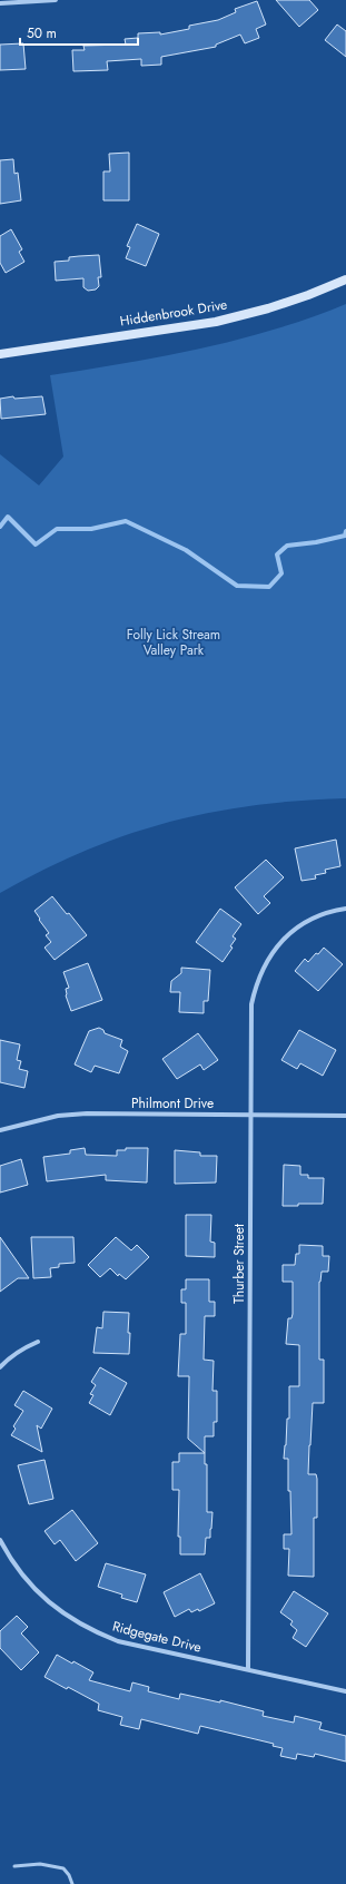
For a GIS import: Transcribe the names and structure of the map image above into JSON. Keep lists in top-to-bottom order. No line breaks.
{"streets":{"street":["Hiddenbrook Drive","Philmont Drive","Thurber Street","Ridgegate Drive"]},"crossings":[["Philmont Drive","Thurber Street"],["Thurber Street","Ridgegate Drive"]],"parks":["Folly Lick Stream Valley Park"],"scale_bar":"50 m"}
